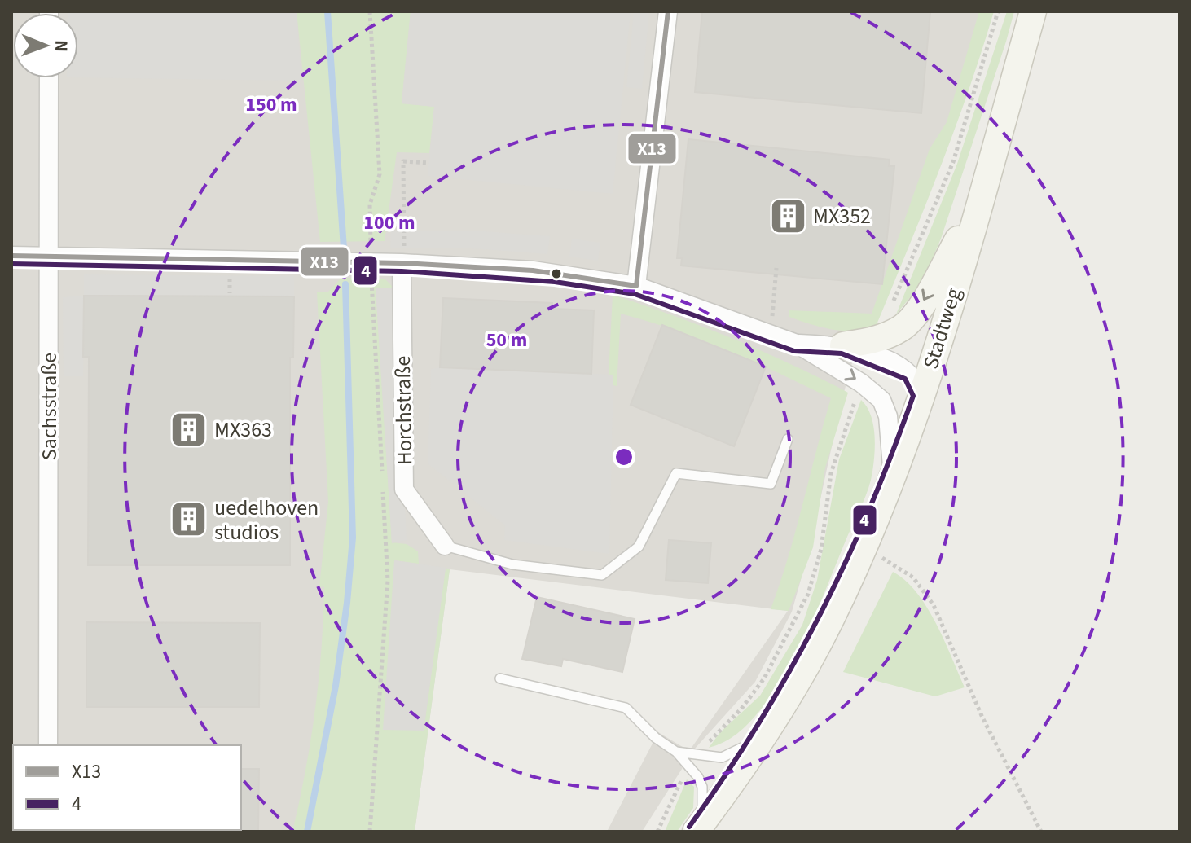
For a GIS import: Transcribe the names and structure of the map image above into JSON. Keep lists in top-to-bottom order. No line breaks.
{"streets":{"main road":["Stadtweg"],"street":["Sachsstraße","Horchstraße"]},"places":{"building":["MX352","MX363","uedelhoven studios"]},"lines":["transit line X13","transit line 4"],"legend":["X13","4"],"north":"right","rings":["150 m","100 m","50 m"]}
